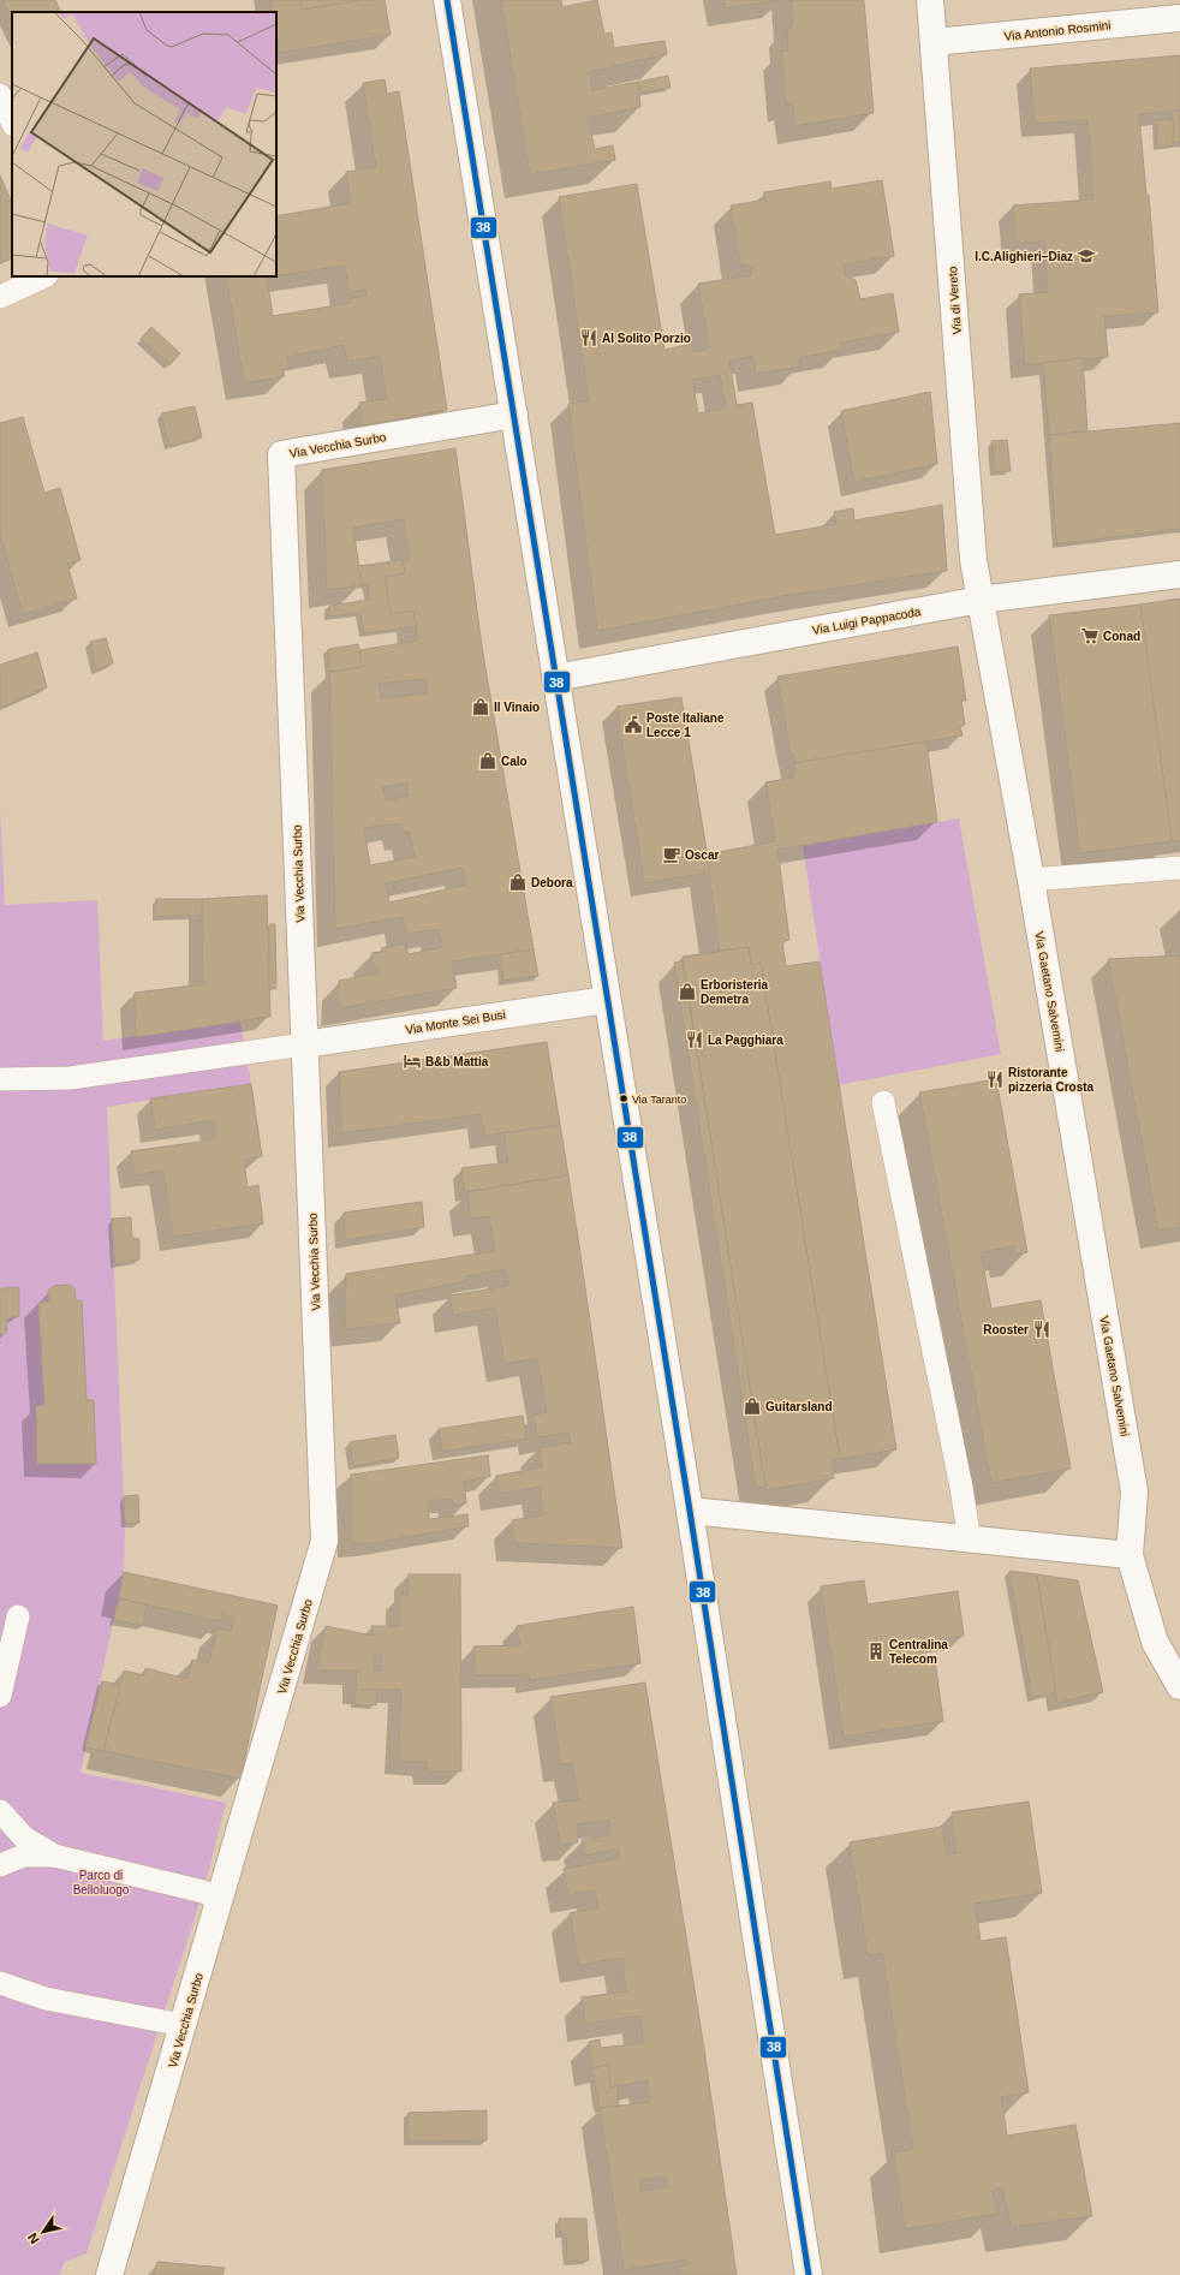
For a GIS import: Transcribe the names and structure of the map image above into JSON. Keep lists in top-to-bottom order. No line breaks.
{"streets":{"street":["Via Antonio Rosmini","Via di Vereto","Via Vecchia Surbo","Via Luigi Pappacoda","Via Gaetano Salvemini","Via Monte Sei Busi"]},"crossings":[["Via Antonio Rosmini","Via di Vereto"],["Via di Vereto","Via Luigi Pappacoda"],["Via di Vereto","Via Gaetano Salvemini"],["Via Vecchia Surbo","Via Monte Sei Busi"],["Via Luigi Pappacoda","Via Gaetano Salvemini"]],"parks":["Parco di Belloluogo"],"places":{"school or university":["I.C.Alighieri–Diaz"],"restaurant":["Al Solito Porzio","La Pagghiara","Ristorante pizzeria Crosta","Rooster"],"supermarket":["Conad"],"shop":["Il Vinaio","Calo","Debora","Erboristeria Demetra","Guitarsland"],"public building":["Poste Italiane Lecce 1"],"cafe":["Oscar"],"hotel":["B&b Mattia"],"other":["Via Taranto"],"building":["Centralina Telecom"]},"lines":["transit line 38"],"north":"bottom left"}
